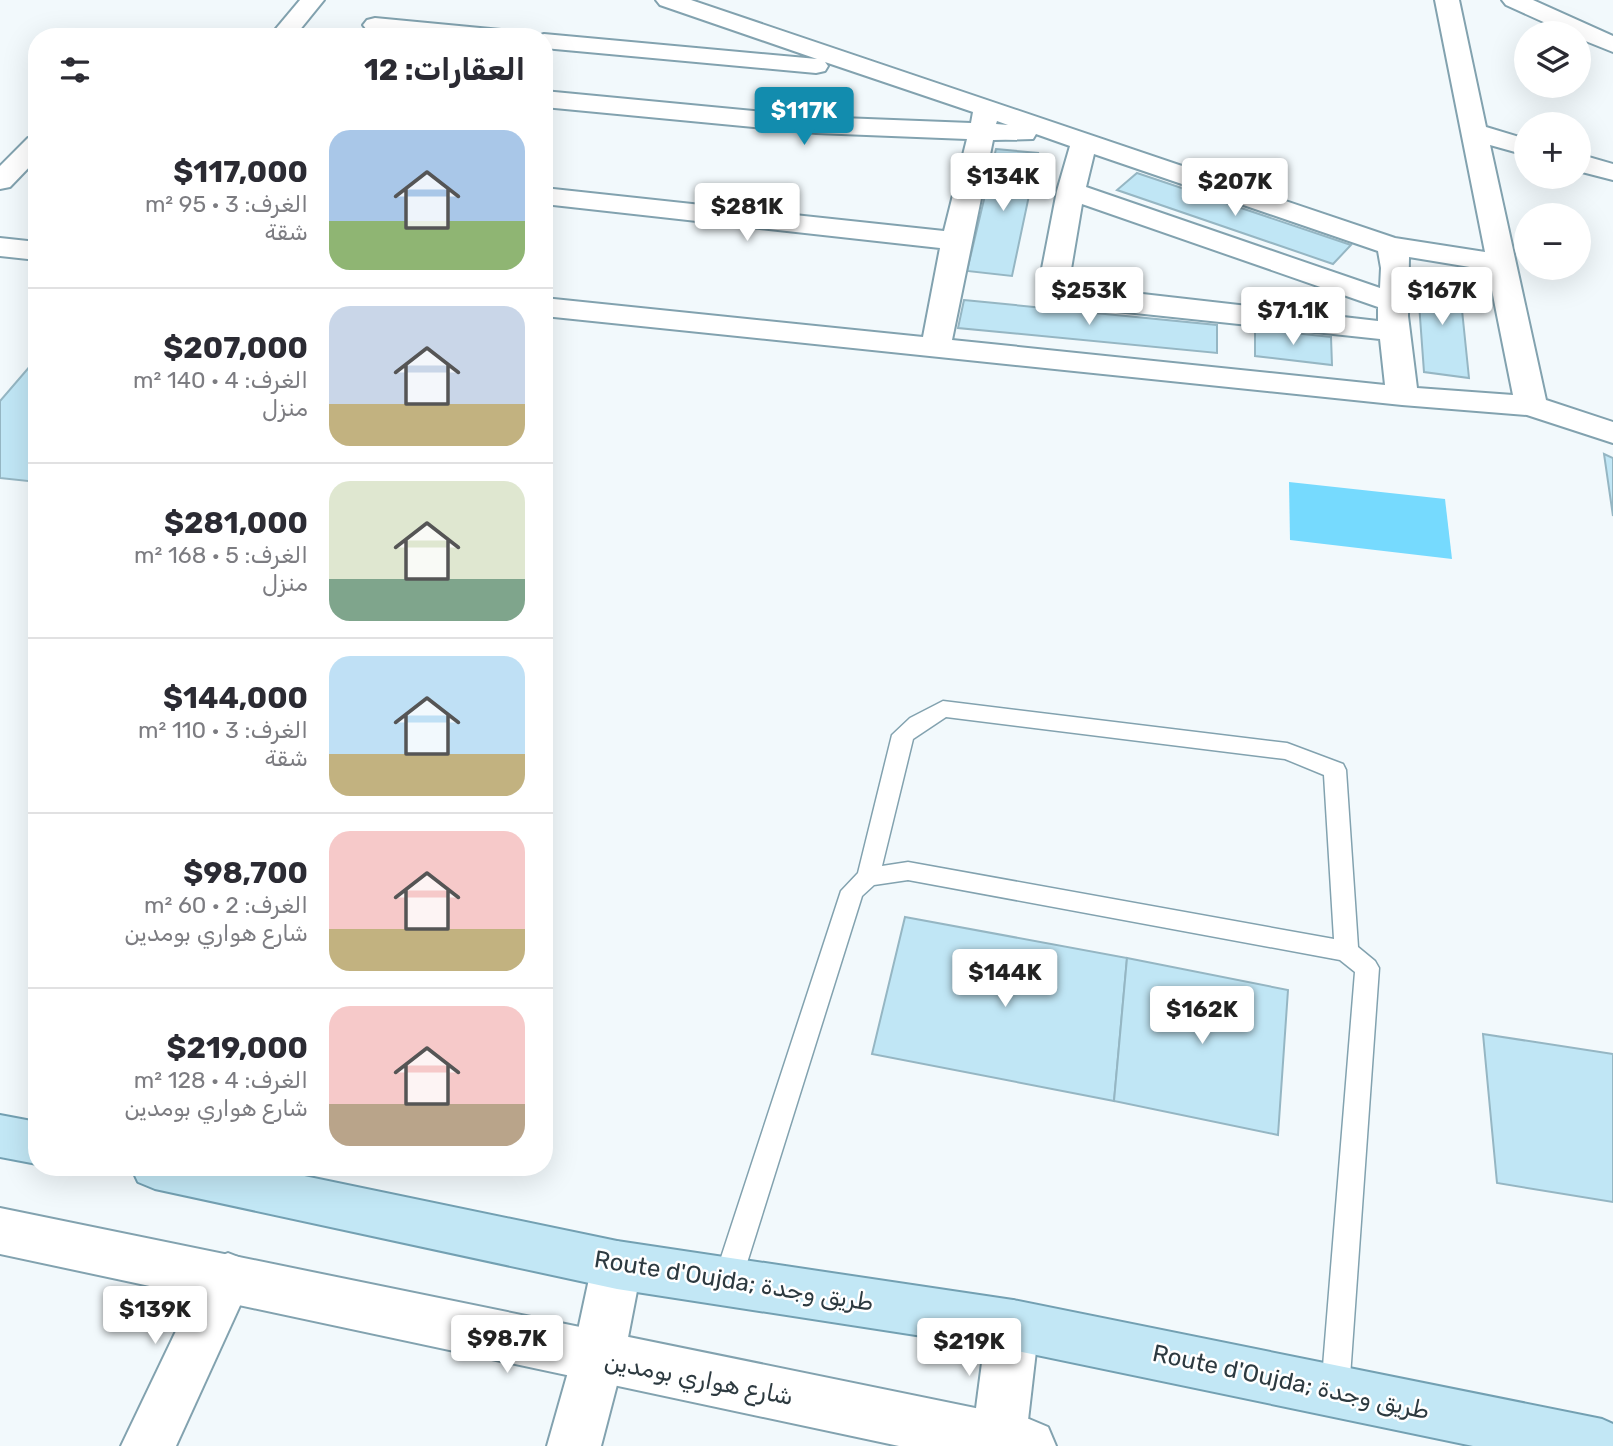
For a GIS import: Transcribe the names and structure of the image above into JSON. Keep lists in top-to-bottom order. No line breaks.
{"streets":{"main road":["Route d'Oujda; طريق وجدة"],"street":["شارع هواري بومدين"]},"page":{"map_buttons":["+","−"],"heading":"العقارات: 12","price":["$117K","$134K","$207K","$281K","$253K","$167K","$71.1K","$144K","$162K","$139K","$98.7K","$219K"],"list":[{"name":"$117,000","note":"الغرف: 3 · 95 m² · شقة"},{"name":"$207,000","note":"الغرف: 4 · 140 m² · منزل"},{"name":"$281,000","note":"الغرف: 5 · 168 m² · منزل"},{"name":"$144,000","note":"الغرف: 3 · 110 m² · شقة"},{"name":"$98,700","note":"الغرف: 2 · 60 m² · شارع هواري بومدين"},{"name":"$219,000","note":"الغرف: 4 · 128 m² · شارع هواري بومدين"}]}}
